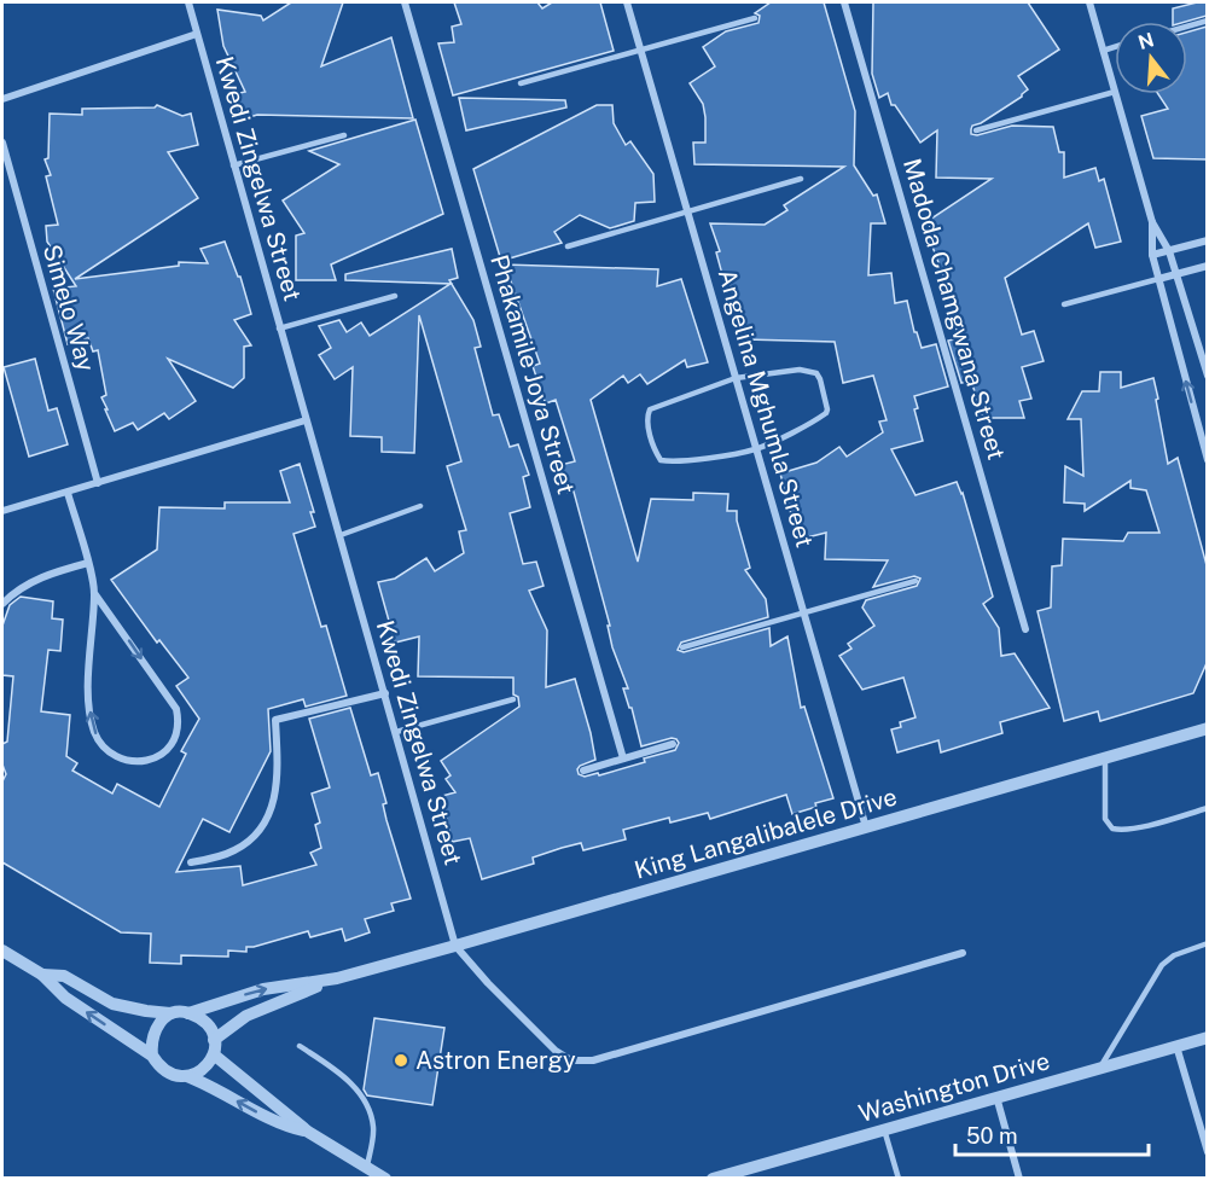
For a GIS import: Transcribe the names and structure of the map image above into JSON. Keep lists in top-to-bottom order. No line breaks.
{"streets":{"street":["Kwedi Zingelwa Street","Simelo Way","Madoda Chamgwana Street","Phakamile Joya Street","Angelina Mghumla Street","King Langalibalele Drive","Washington Drive"]},"crossings":[["Kwedi Zingelwa Street","King Langalibalele Drive"],["Angelina Mghumla Street","King Langalibalele Drive"]],"places":["Astron Energy"],"scale_bar":"50 m","north":"top"}
